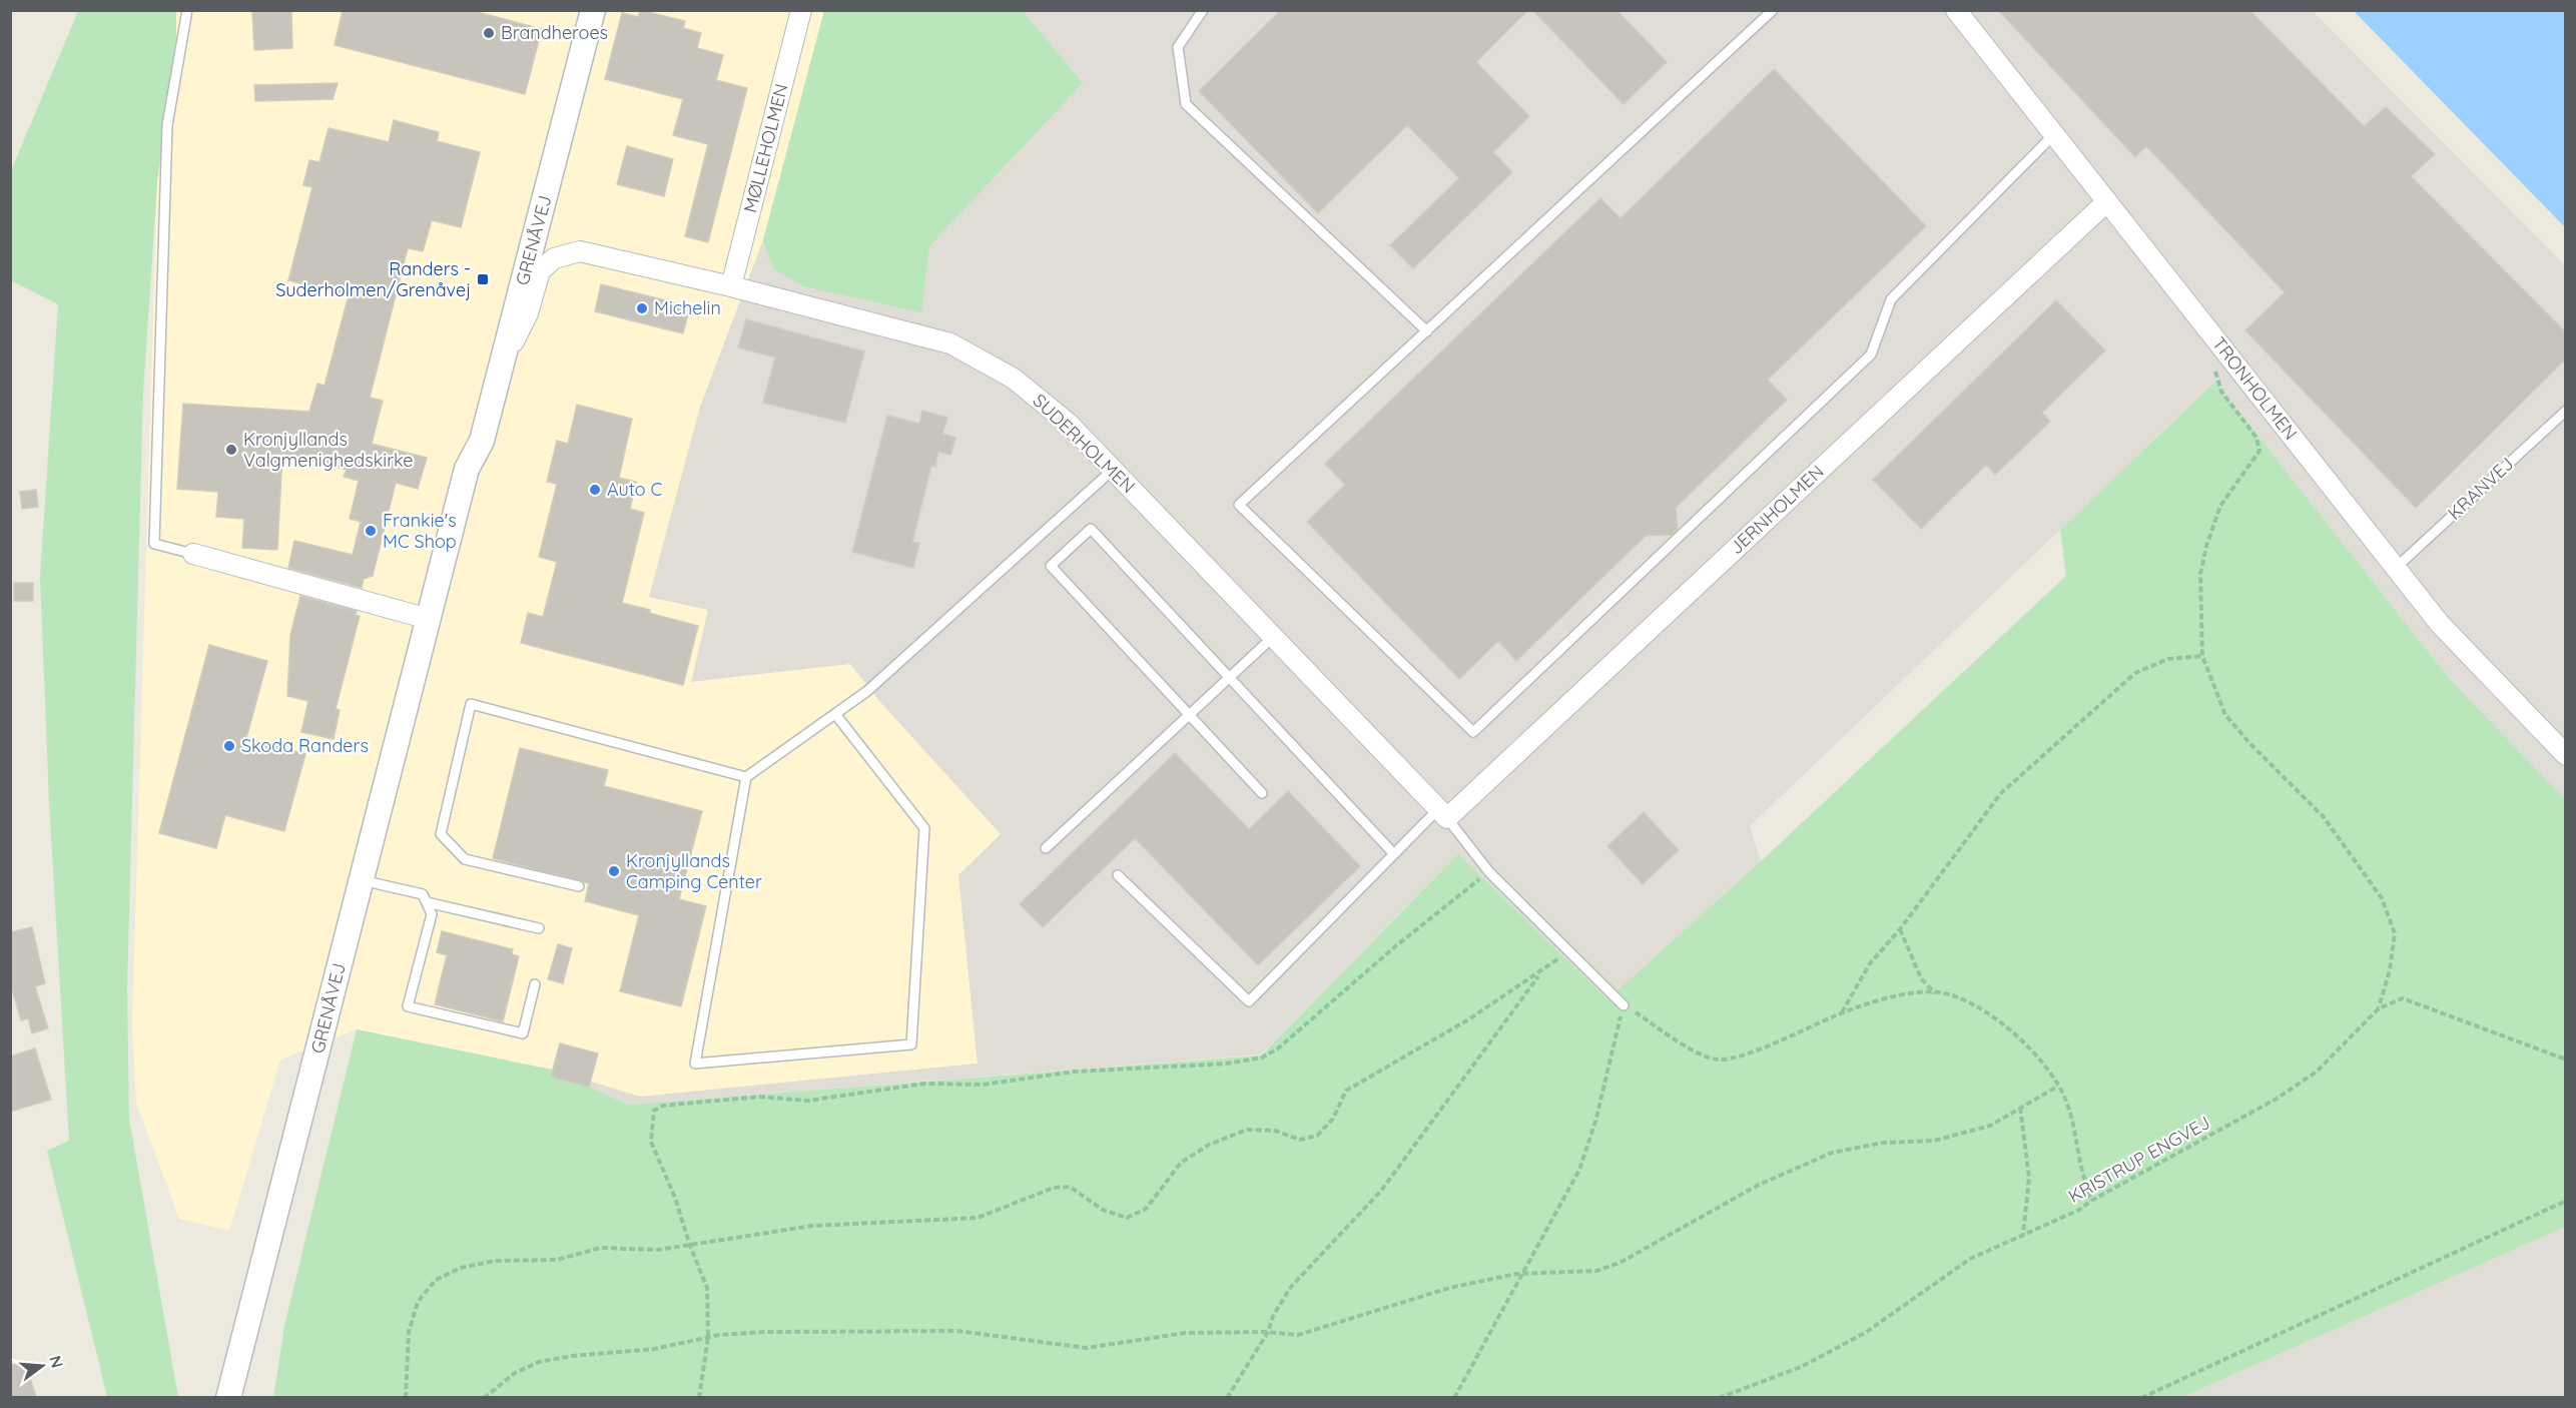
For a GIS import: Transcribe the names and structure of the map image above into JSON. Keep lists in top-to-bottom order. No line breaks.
{"streets":{"street":["MØLLEHOLMEN","GRENÅVEJ","TRONHOLMEN","SUDERHOLMEN","JERNHOLMEN"],"lane":["KRANVEJ"],"path":["KRISTRUP ENGVEJ"]},"crossings":[["MØLLEHOLMEN","SUDERHOLMEN"],["GRENÅVEJ","SUDERHOLMEN"],["TRONHOLMEN","KRANVEJ"],["TRONHOLMEN","JERNHOLMEN"],["SUDERHOLMEN","JERNHOLMEN"]],"places":{"other":["Brandheroes","Michelin","Kronjyllands Valgmenighedskirke","Auto C","Frankie's MC Shop","Skoda Randers","Kronjyllands Camping Center"],"transit":["Randers - Suderholmen/Grenåvej"]},"north":"right"}
